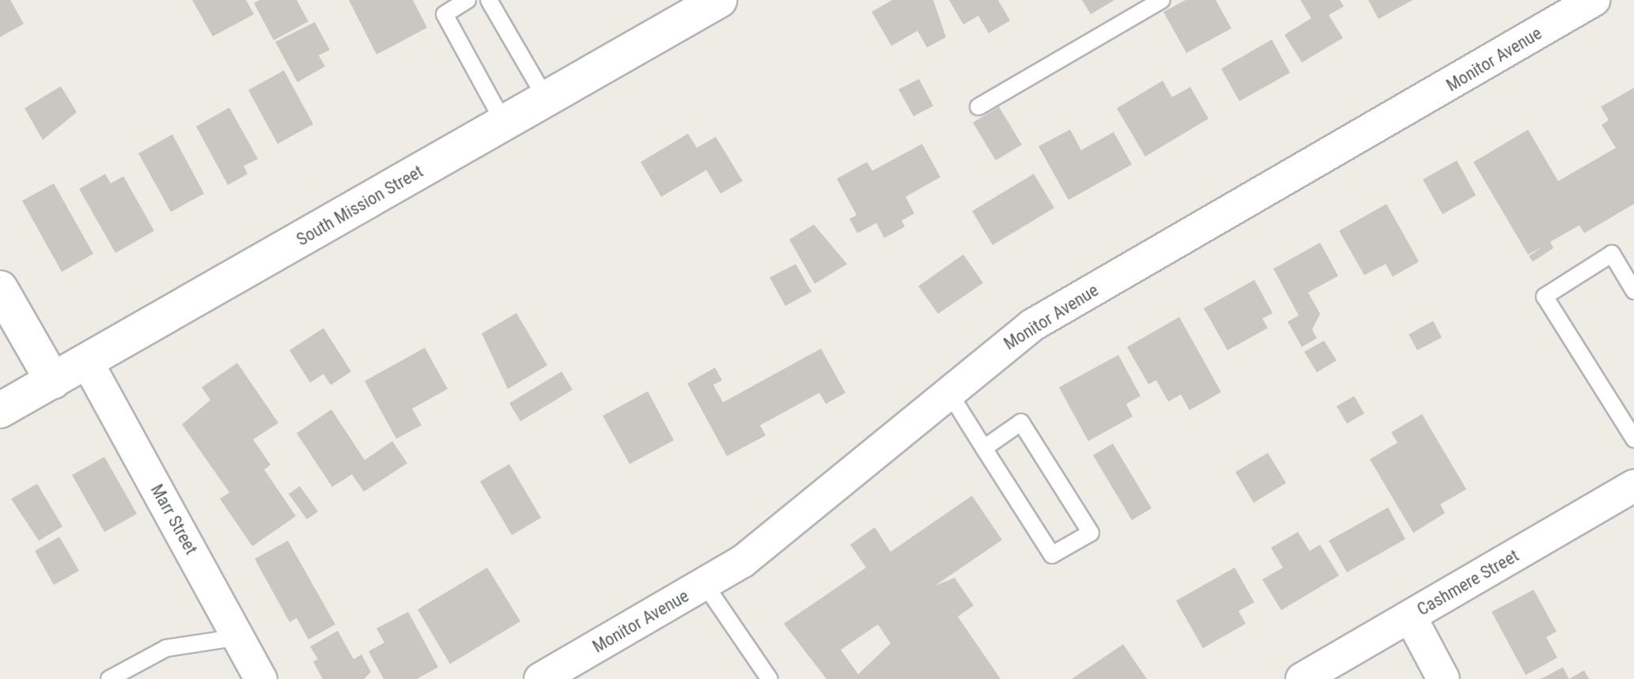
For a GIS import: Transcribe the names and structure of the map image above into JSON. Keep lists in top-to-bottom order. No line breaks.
{"streets":{"main road":["South Mission Street"],"street":["Monitor Avenue","Marr Street","Cashmere Street"]},"crossings":[["South Mission Street","Marr Street"]]}
